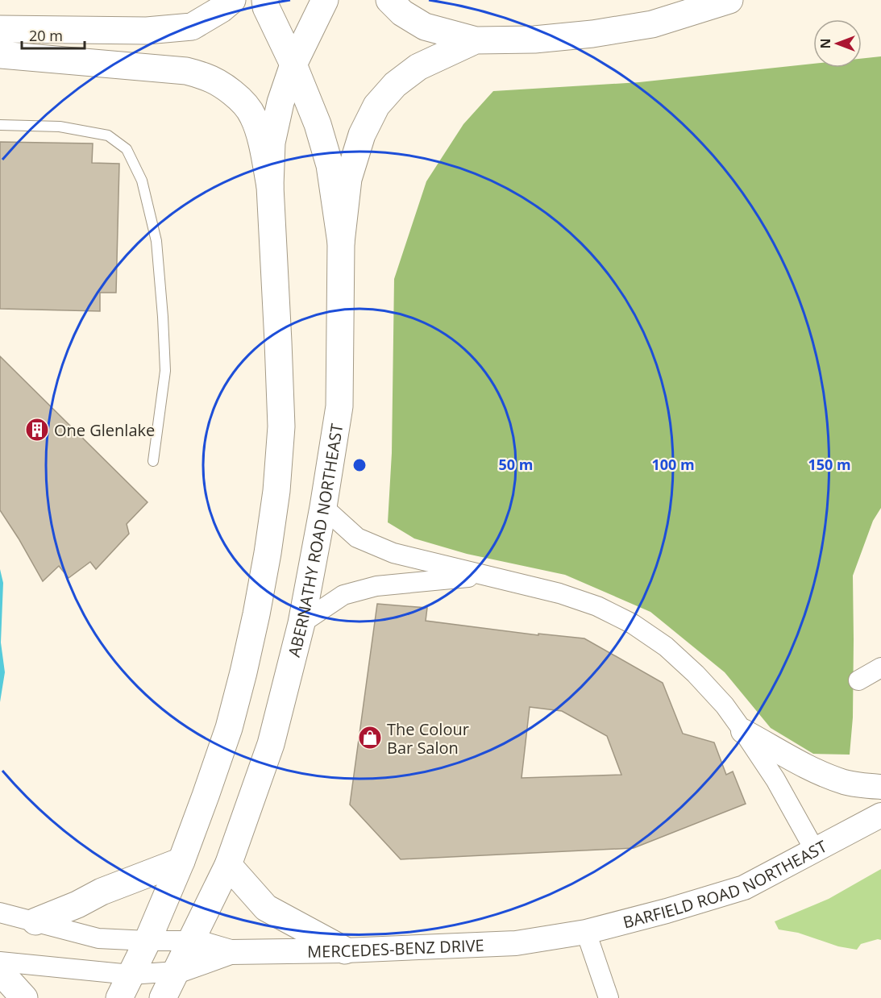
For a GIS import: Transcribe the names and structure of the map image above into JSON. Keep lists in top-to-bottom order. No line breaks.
{"streets":{"main road":["ABERNATHY ROAD NORTHEAST"],"street":["BARFIELD ROAD NORTHEAST","MERCEDES-BENZ DRIVE"]},"crossings":[["ABERNATHY ROAD NORTHEAST","MERCEDES-BENZ DRIVE"],["BARFIELD ROAD NORTHEAST","MERCEDES-BENZ DRIVE"]],"places":{"building":["One Glenlake"],"shop":["The Colour Bar Salon"]},"scale_bar":"20 m","north":"left","rings":["50 m","100 m","150 m"]}
